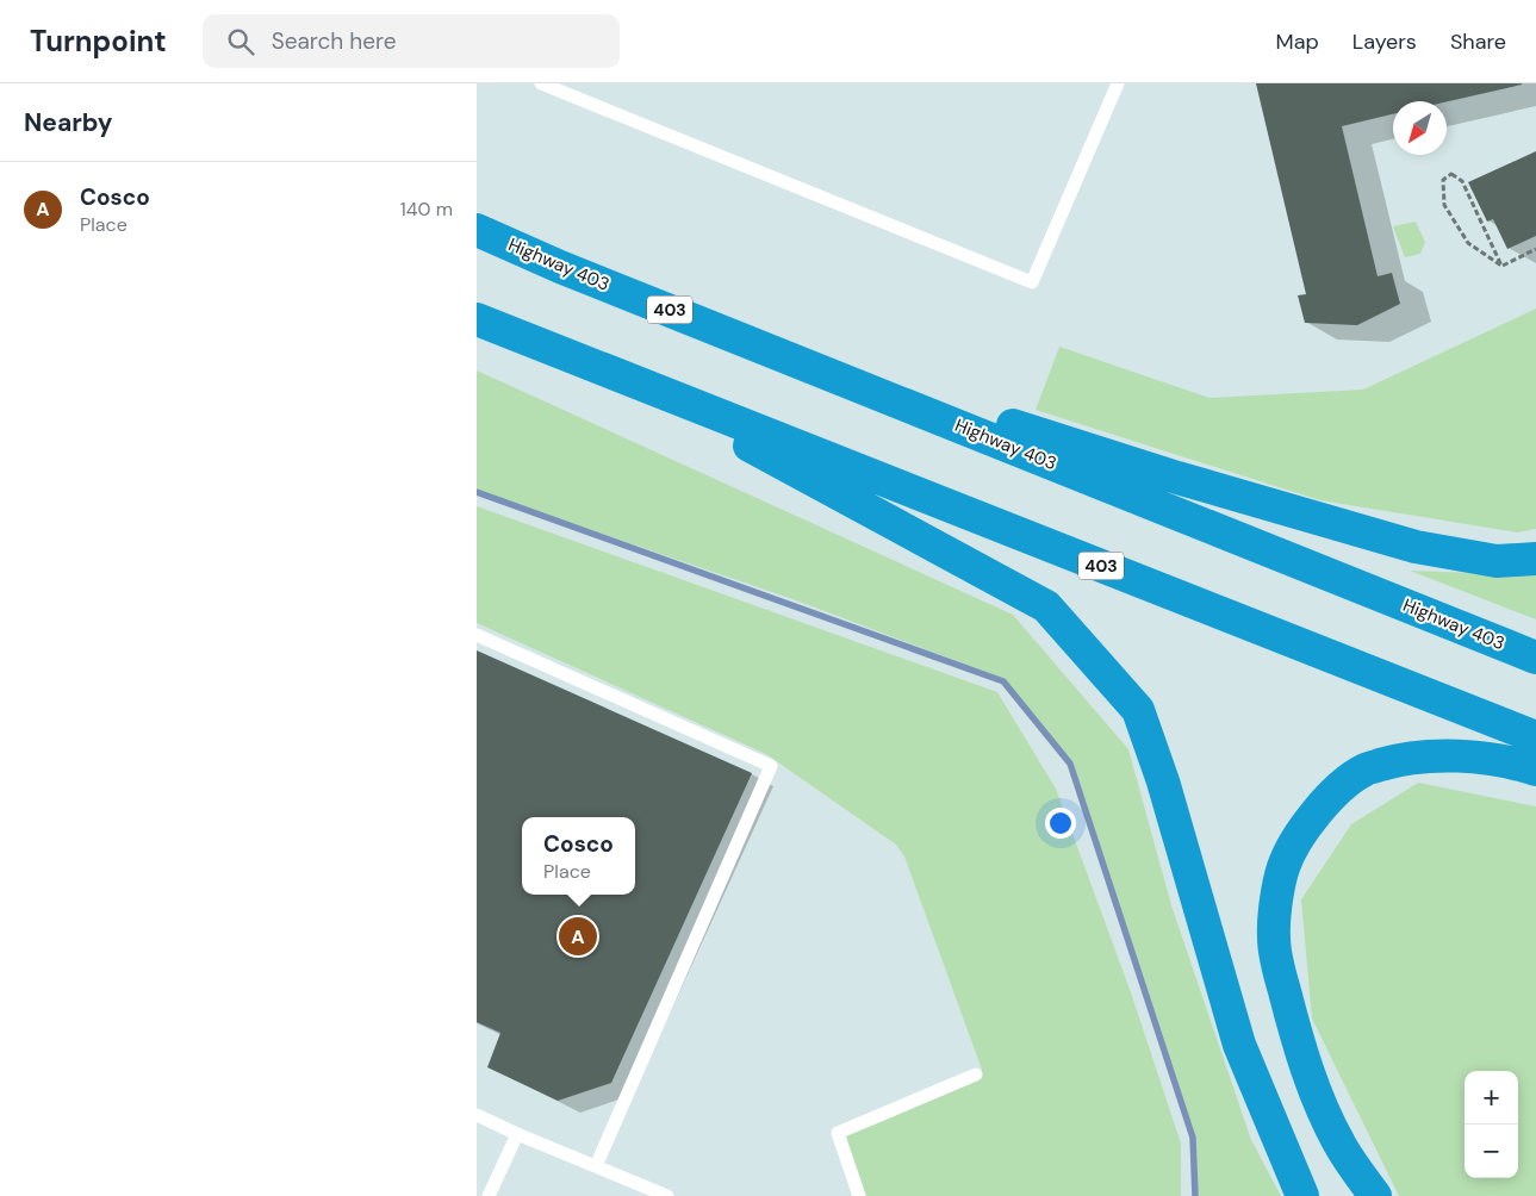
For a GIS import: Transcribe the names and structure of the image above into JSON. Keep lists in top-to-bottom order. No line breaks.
{"streets":{"highway":["Highway 403","403"]},"north":"bottom left","page":{"header":"Turnpoint","search":"Search here","nav":["Map","Layers","Share"],"heading":"Nearby","list":[{"mark":"A","name":"Cosco","note":"Place","value":"140 m"}],"popup":["Cosco","Place"],"pins":"A","map_buttons":["+","−"]}}
